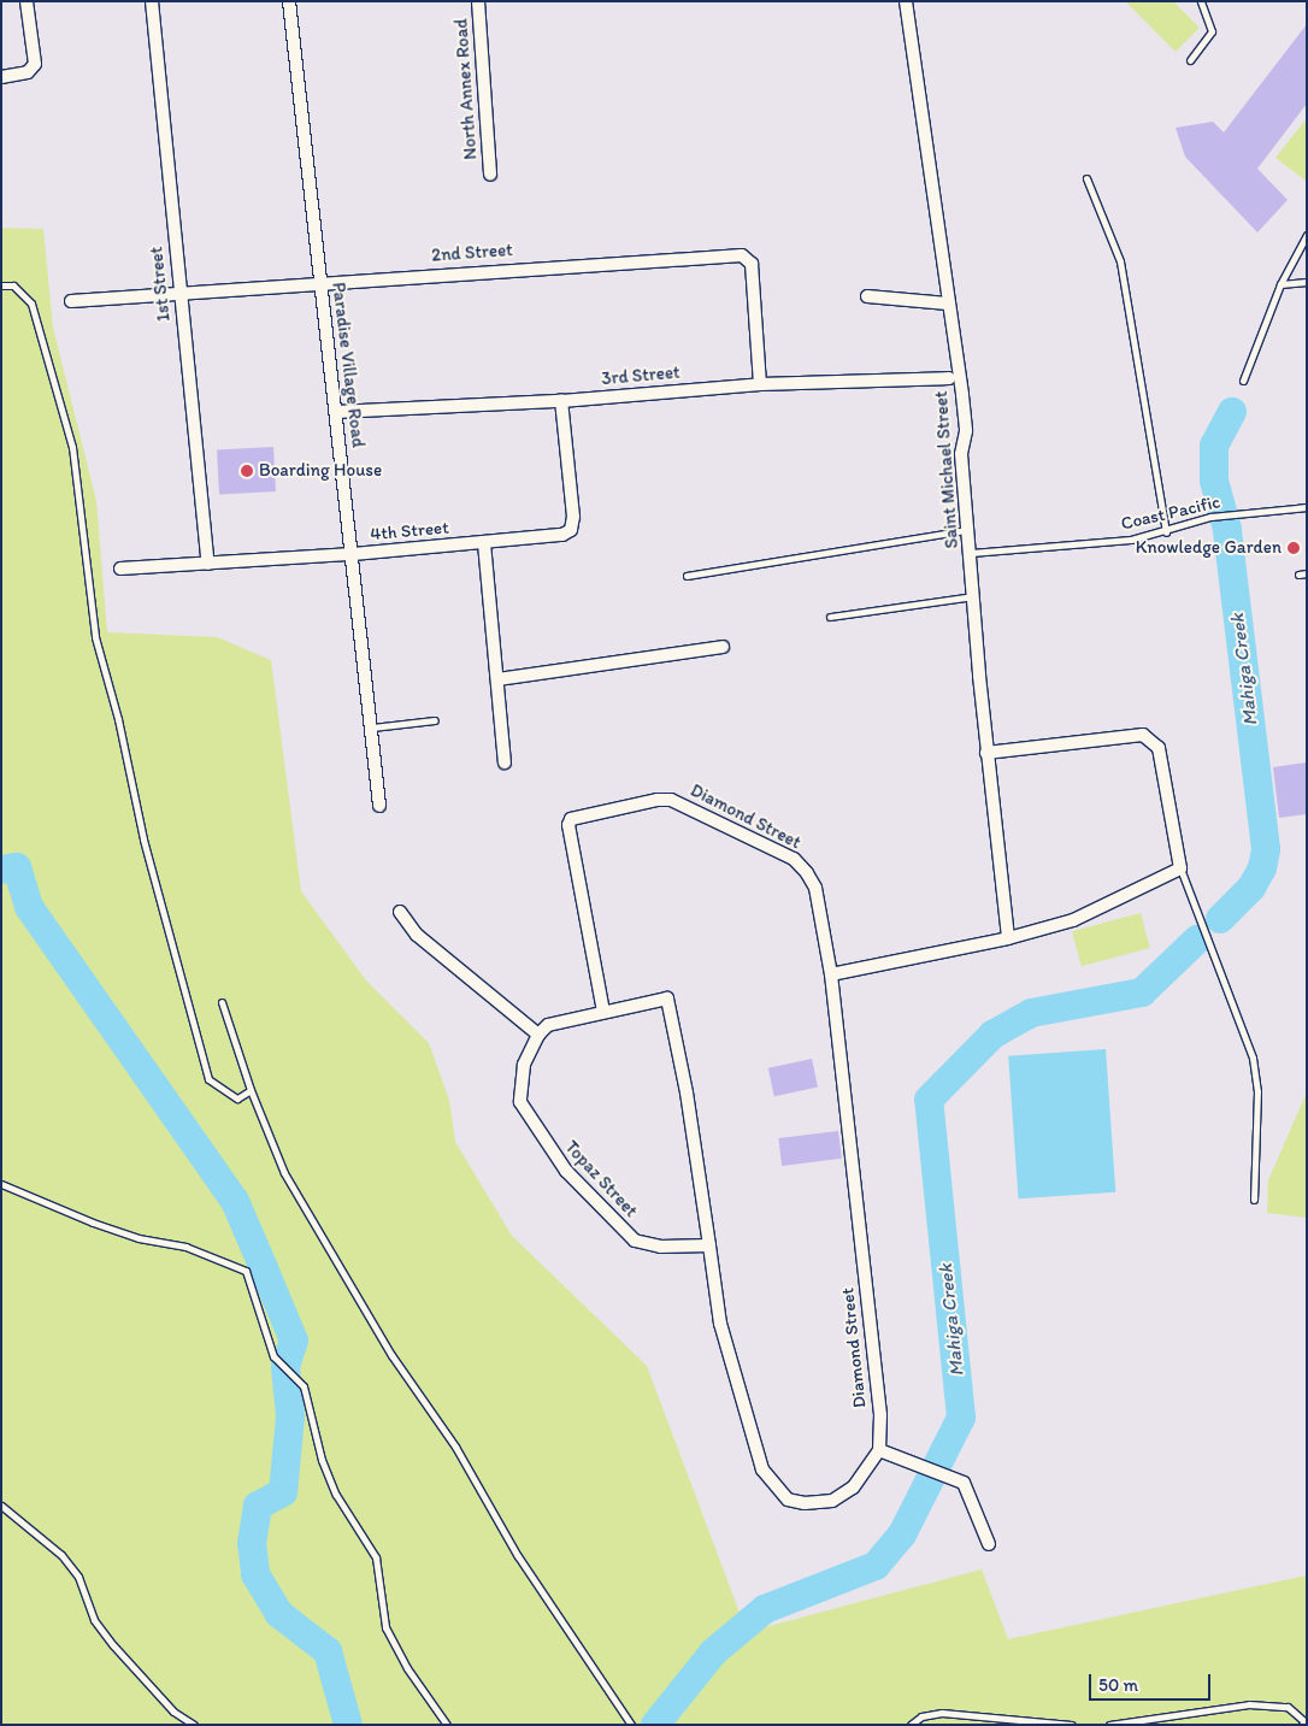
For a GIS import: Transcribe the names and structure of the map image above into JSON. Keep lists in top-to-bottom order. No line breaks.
{"streets":{"street":["North Annex Road","2nd Street","1st Street","Paradise Village Road","3rd Street","Saint Michael Street","4th Street","Diamond Street","Topaz Street"],"lane":["Coast Pacific"]},"crossings":[["2nd Street","1st Street"],["2nd Street","Paradise Village Road"],["2nd Street","3rd Street"],["1st Street","4th Street"],["Paradise Village Road","3rd Street"],["Paradise Village Road","4th Street"],["3rd Street","4th Street"],["Saint Michael Street","Coast Pacific"]],"water":["Mahiga Creek"],"places":["Boarding House","Knowledge Garden"],"scale_bar":"50 m"}
